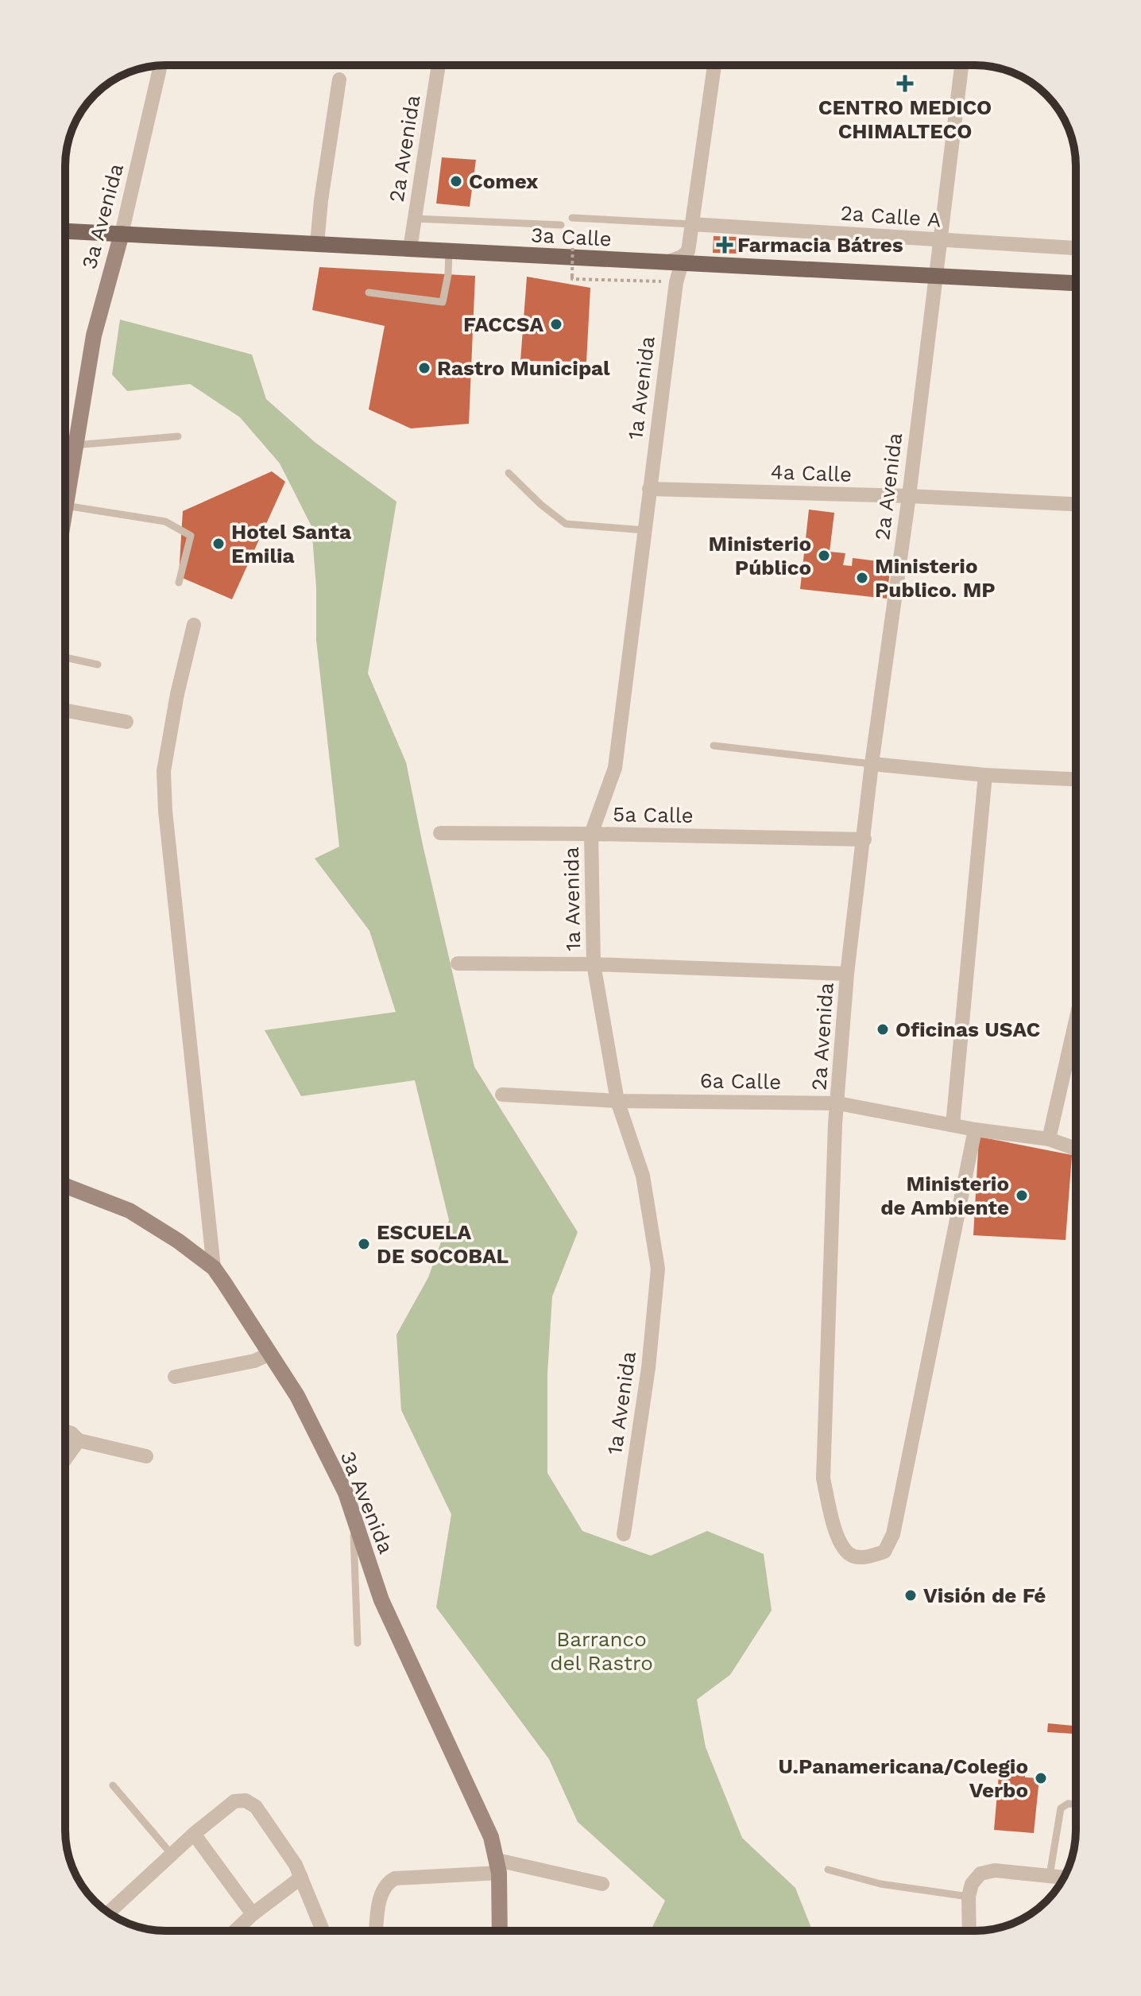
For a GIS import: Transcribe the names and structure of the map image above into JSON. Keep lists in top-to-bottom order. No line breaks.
{"streets":{"main road":["3a Avenida","3a Calle"],"street":["2a Avenida","2a Calle A","1a Avenida","4a Calle","5a Calle","6a Calle"]},"crossings":[["2a Avenida","2a Calle A"],["2a Avenida","3a Calle"],["2a Avenida","4a Calle"],["2a Avenida","5a Calle"],["2a Avenida","6a Calle"],["3a Avenida","3a Calle"],["2a Calle A","1a Avenida"],["3a Calle","1a Avenida"],["1a Avenida","4a Calle"],["1a Avenida","5a Calle"],["1a Avenida","6a Calle"]],"parks":["Barranco del Rastro"],"places":{"health":["CENTRO MEDICO CHIMALTECO","Farmacia Bátres"],"other":["Comex","FACCSA","Rastro Municipal","Hotel Santa Emilia","Ministerio Público","Ministerio Publico. MP","Oficinas USAC","Ministerio de Ambiente","ESCUELA DE SOCOBAL","Visión de Fé","U.Panamericana/Colegio Verbo"]}}
